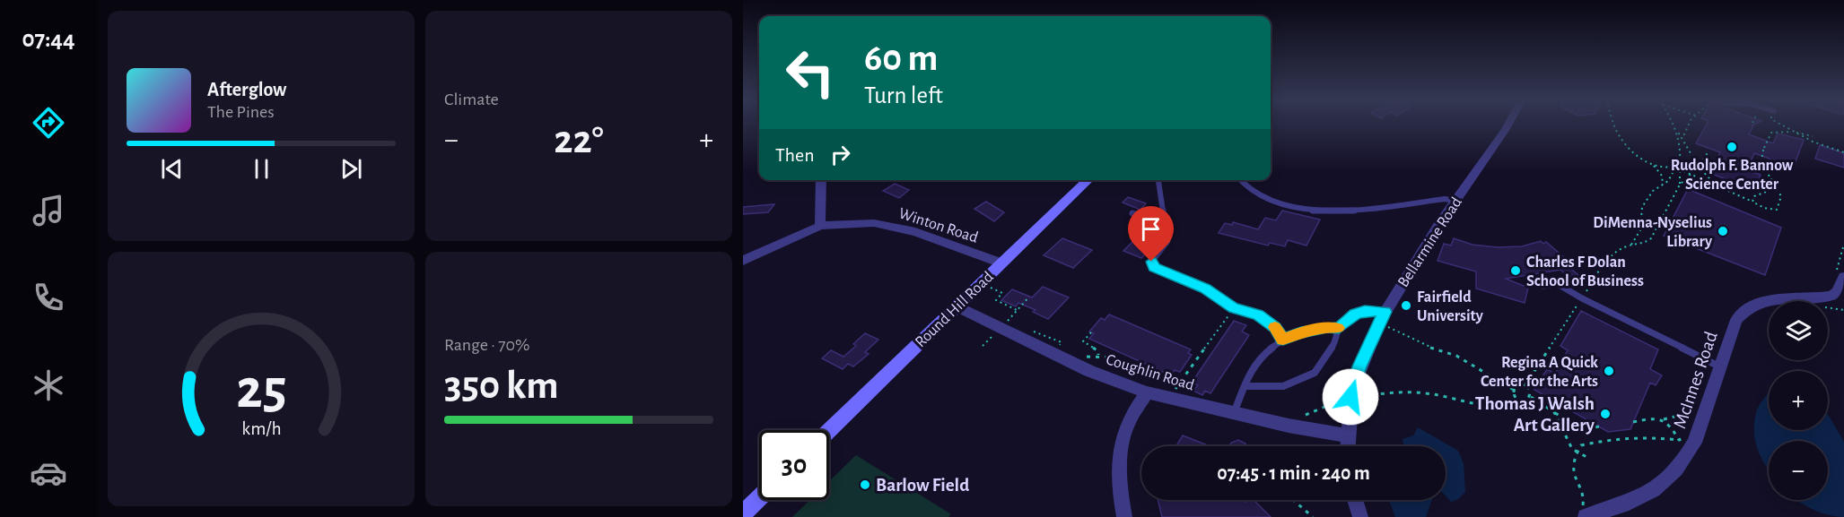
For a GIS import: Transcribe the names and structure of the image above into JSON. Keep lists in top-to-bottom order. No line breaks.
{"streets":{"main road":["Round Hill Road"],"street":["Winton Road","Bellarmine Road","Coughlin Road","McInnes Road"]},"crossings":[["Winton Road","Round Hill Road"],["Bellarmine Road","Coughlin Road"],["Round Hill Road","Coughlin Road"]],"places":["Rudolph F. Bannow Science Center","DiMenna-Nyselius Library","Charles F Dolan School of Business","Fairfield University","Regina A Quick Center for the Arts","Thomas J Walsh Art Gallery","Barlow Field"],"page":{"tabs":"07:44","tile":["Climate",["Range · 70%","350 km"]],"turn":["60 m","Turn left"],"song":["Afterglow","The Pines"],"heat":["−","22°","+"],"then":"Then","map_buttons":["+","−"],"limit":"30","trip":"07:45 · 1 min · 240 m","gauge":["25","km/h"]}}
